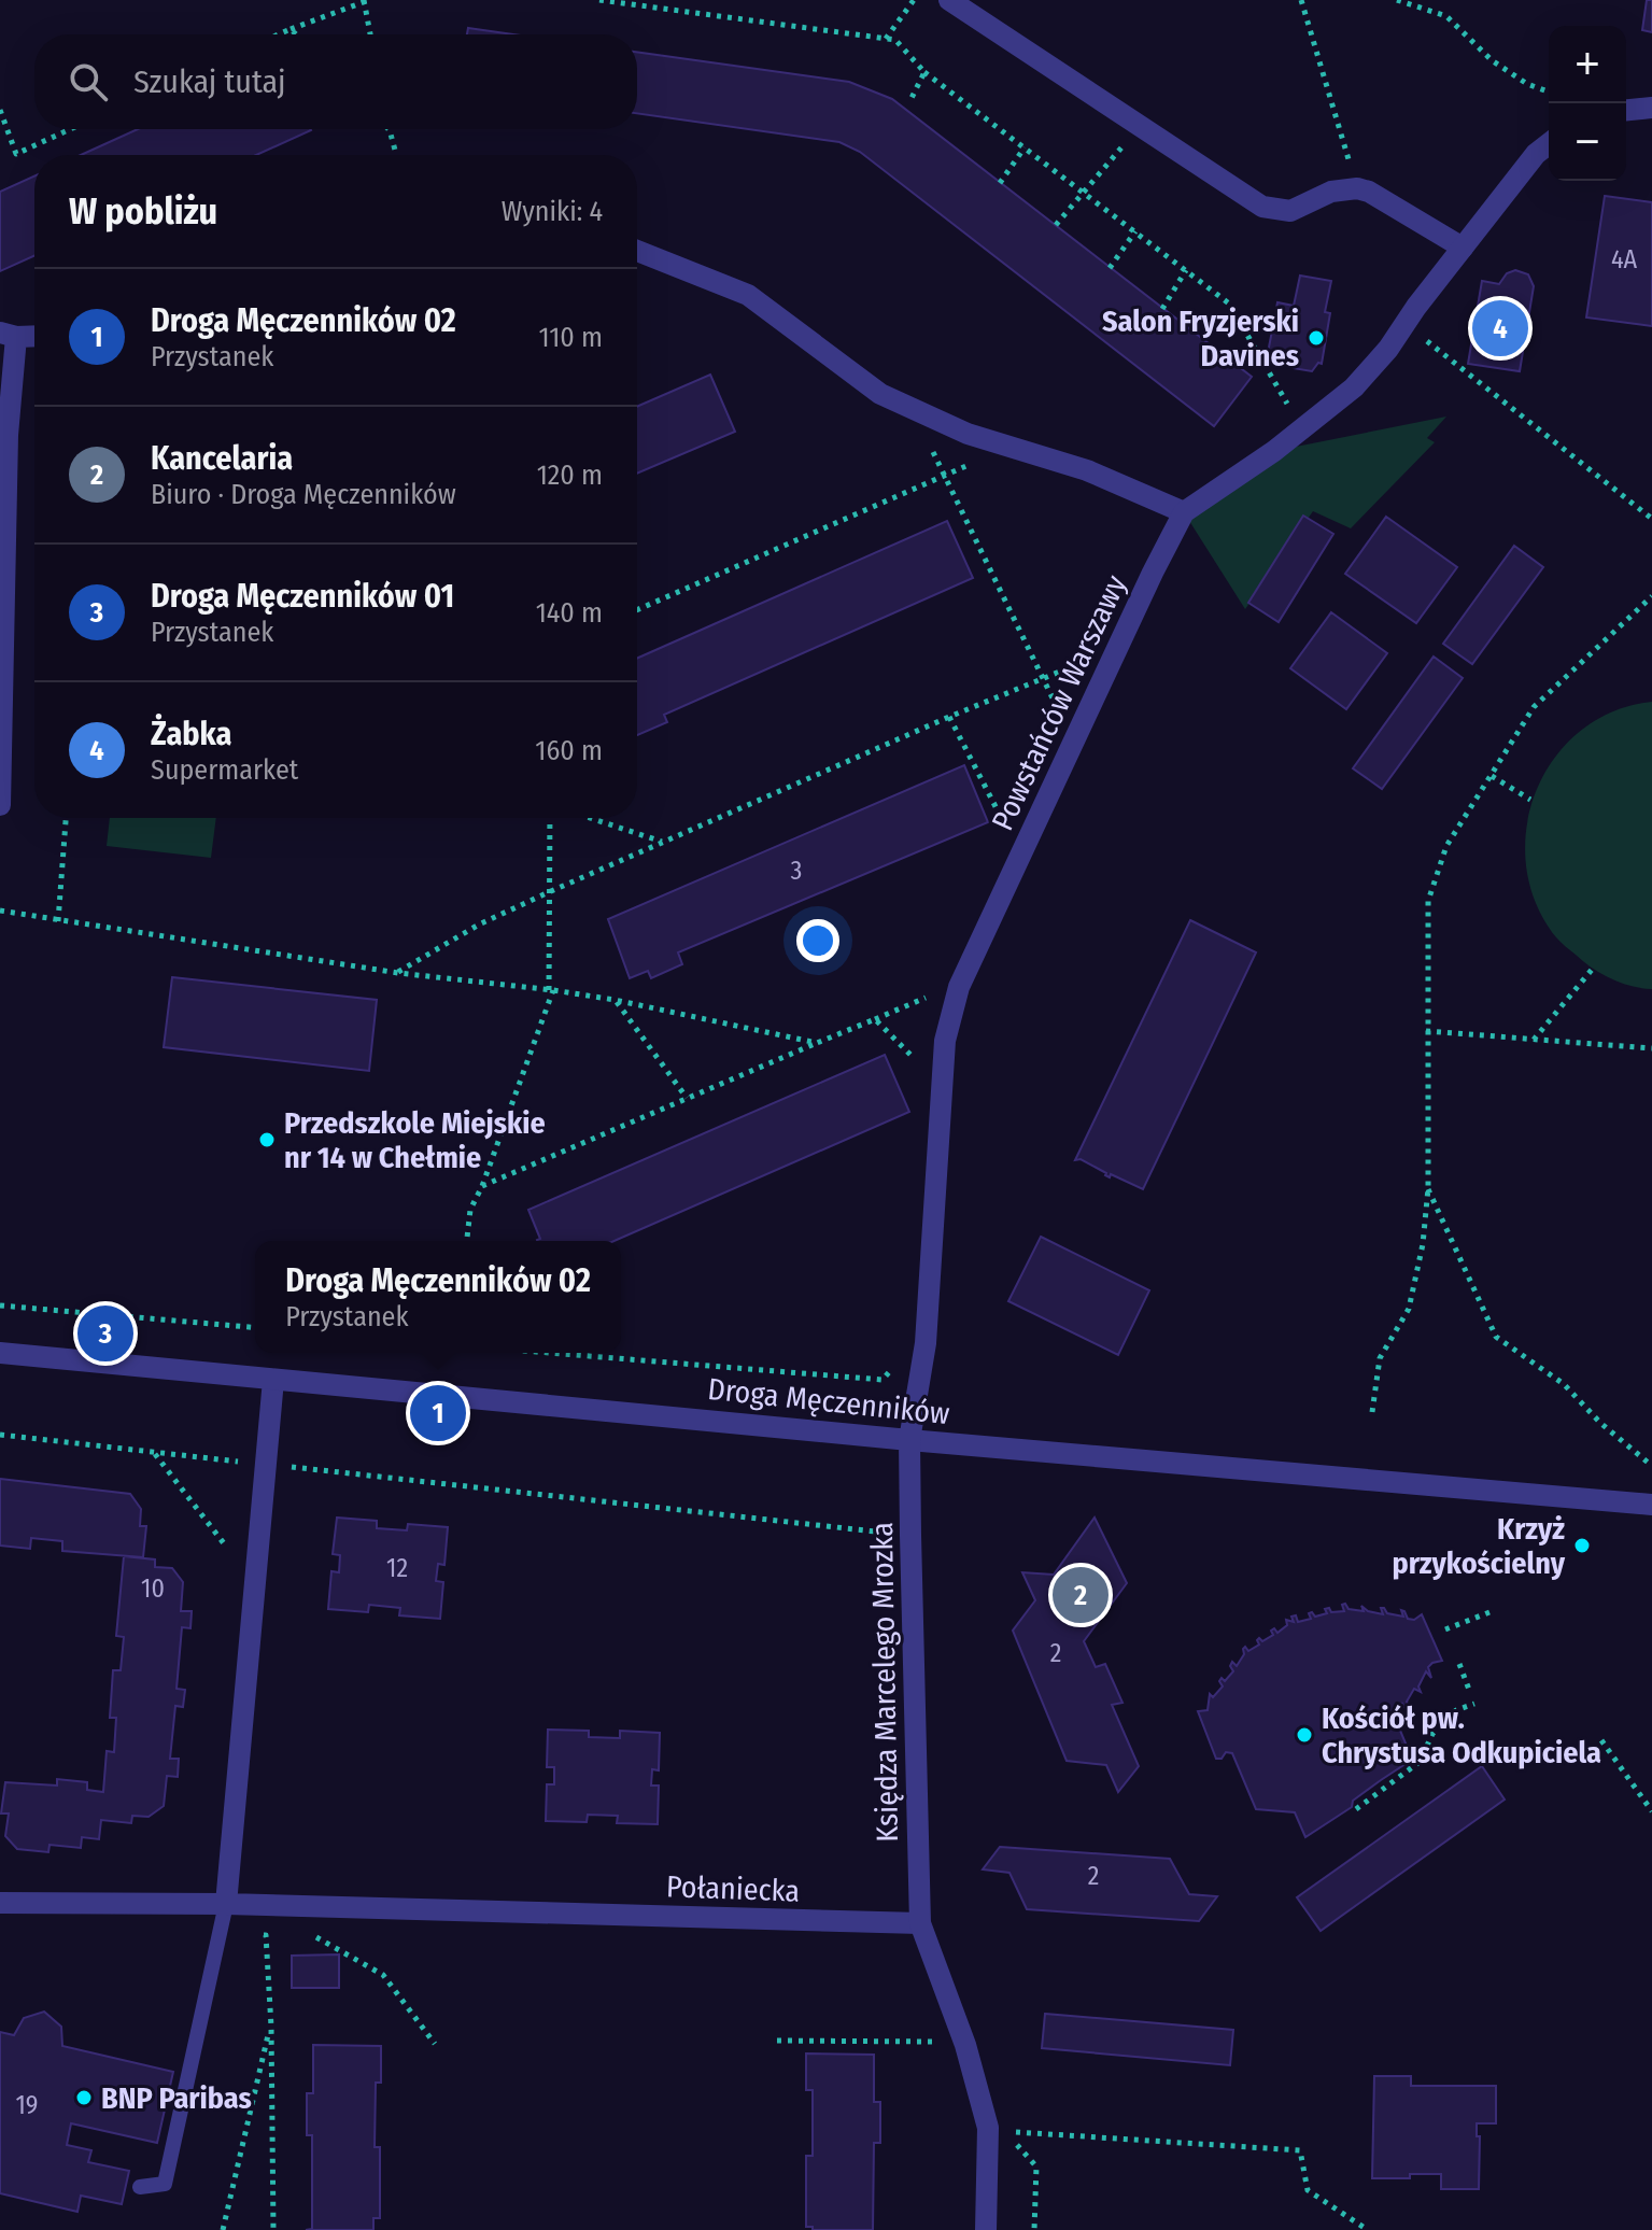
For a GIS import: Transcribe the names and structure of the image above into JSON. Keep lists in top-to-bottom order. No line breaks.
{"streets":{"street":["Powstańców Warszawy","Droga Męczenników","Księdza Marcelego Mrozka","Połaniecka"]},"crossings":[["Powstańców Warszawy","Droga Męczenników"],["Powstańców Warszawy","Księdza Marcelego Mrozka"],["Droga Męczenników","Księdza Marcelego Mrozka"],["Księdza Marcelego Mrozka","Połaniecka"]],"places":["Salon Fryzjerski Davines","Przedszkole Miejskie nr 14 w Chełmie","Krzyż przykościelny","Kościół pw. Chrystusa Odkupiciela","BNP Paribas"],"house_numbers":["4A","3","12","10","2","2","19"],"page":{"map_buttons":["+","−"],"search":"Szukaj tutaj","heading":["W pobliżu","Wyniki: 4"],"list":[{"mark":"1","name":"Droga Męczenników 02","note":"Przystanek","value":"110 m"},{"mark":"2","name":"Kancelaria","note":"Biuro · Droga Męczenników","value":"120 m"},{"mark":"3","name":"Droga Męczenników 01","note":"Przystanek","value":"140 m"},{"mark":"4","name":"Żabka","note":"Supermarket","value":"160 m"}],"pins":["4","3","1","2"],"popup":["Droga Męczenników 02","Przystanek"]}}
